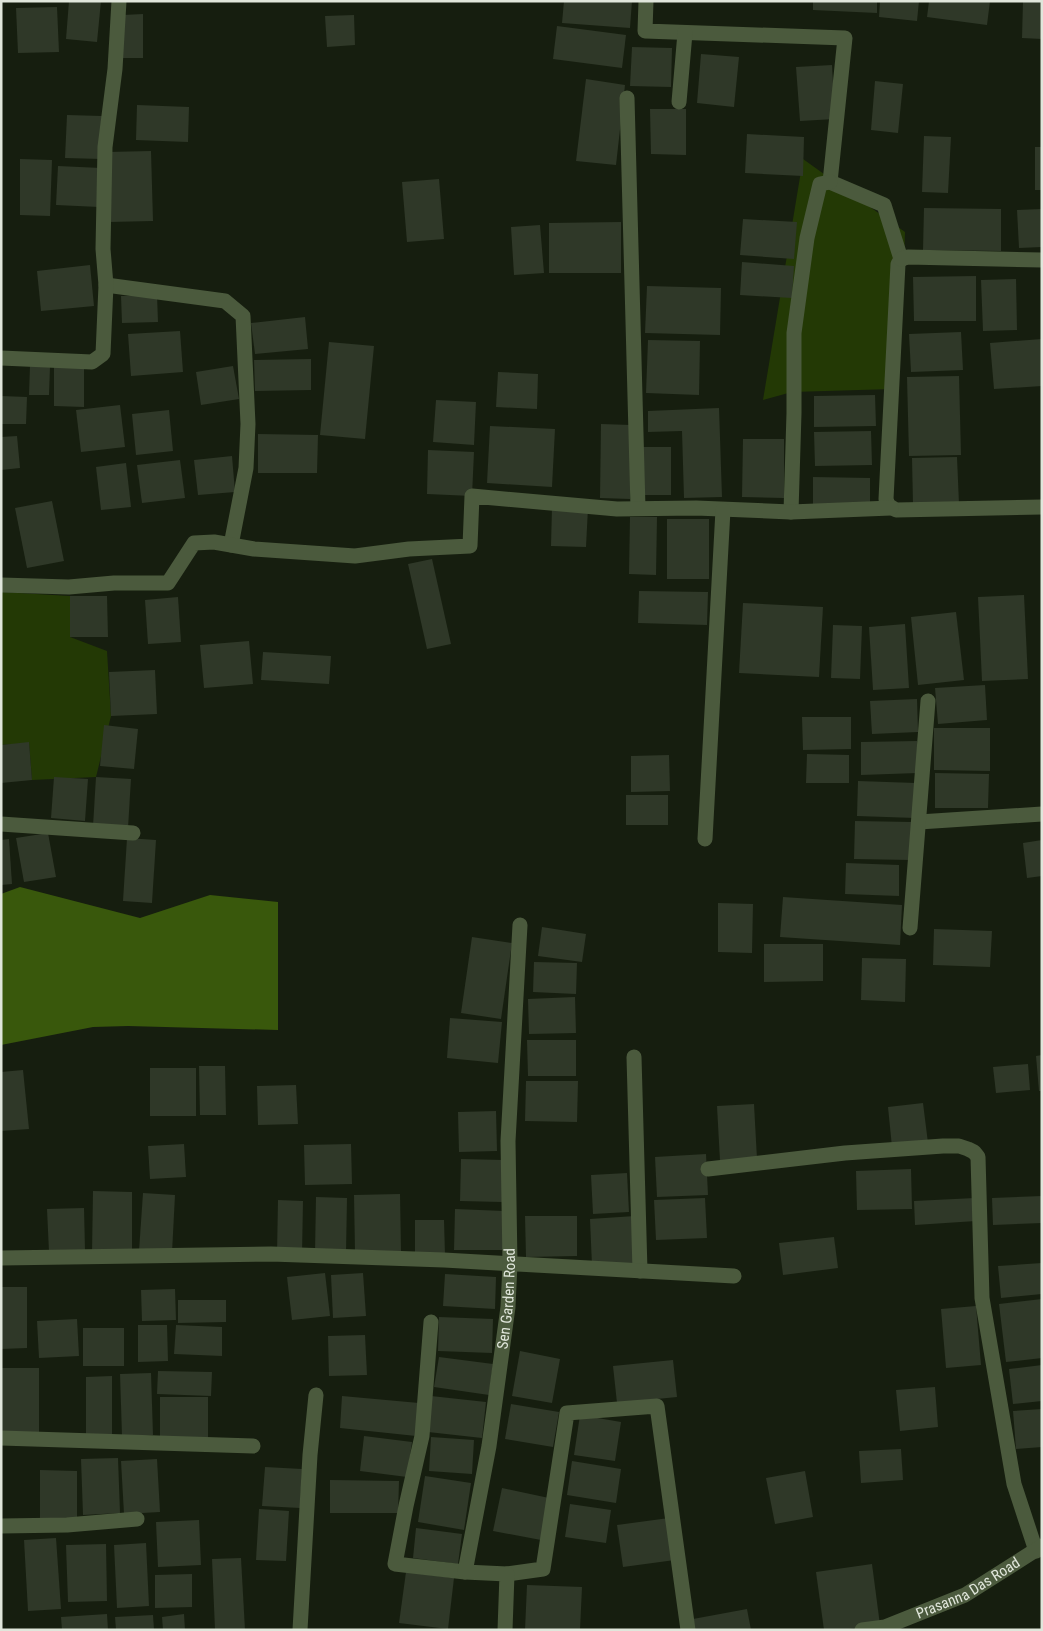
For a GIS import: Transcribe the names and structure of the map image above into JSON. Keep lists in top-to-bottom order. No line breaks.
{"streets":{"street":["Sen Garden Road","Prasanna Das Road"]}}
